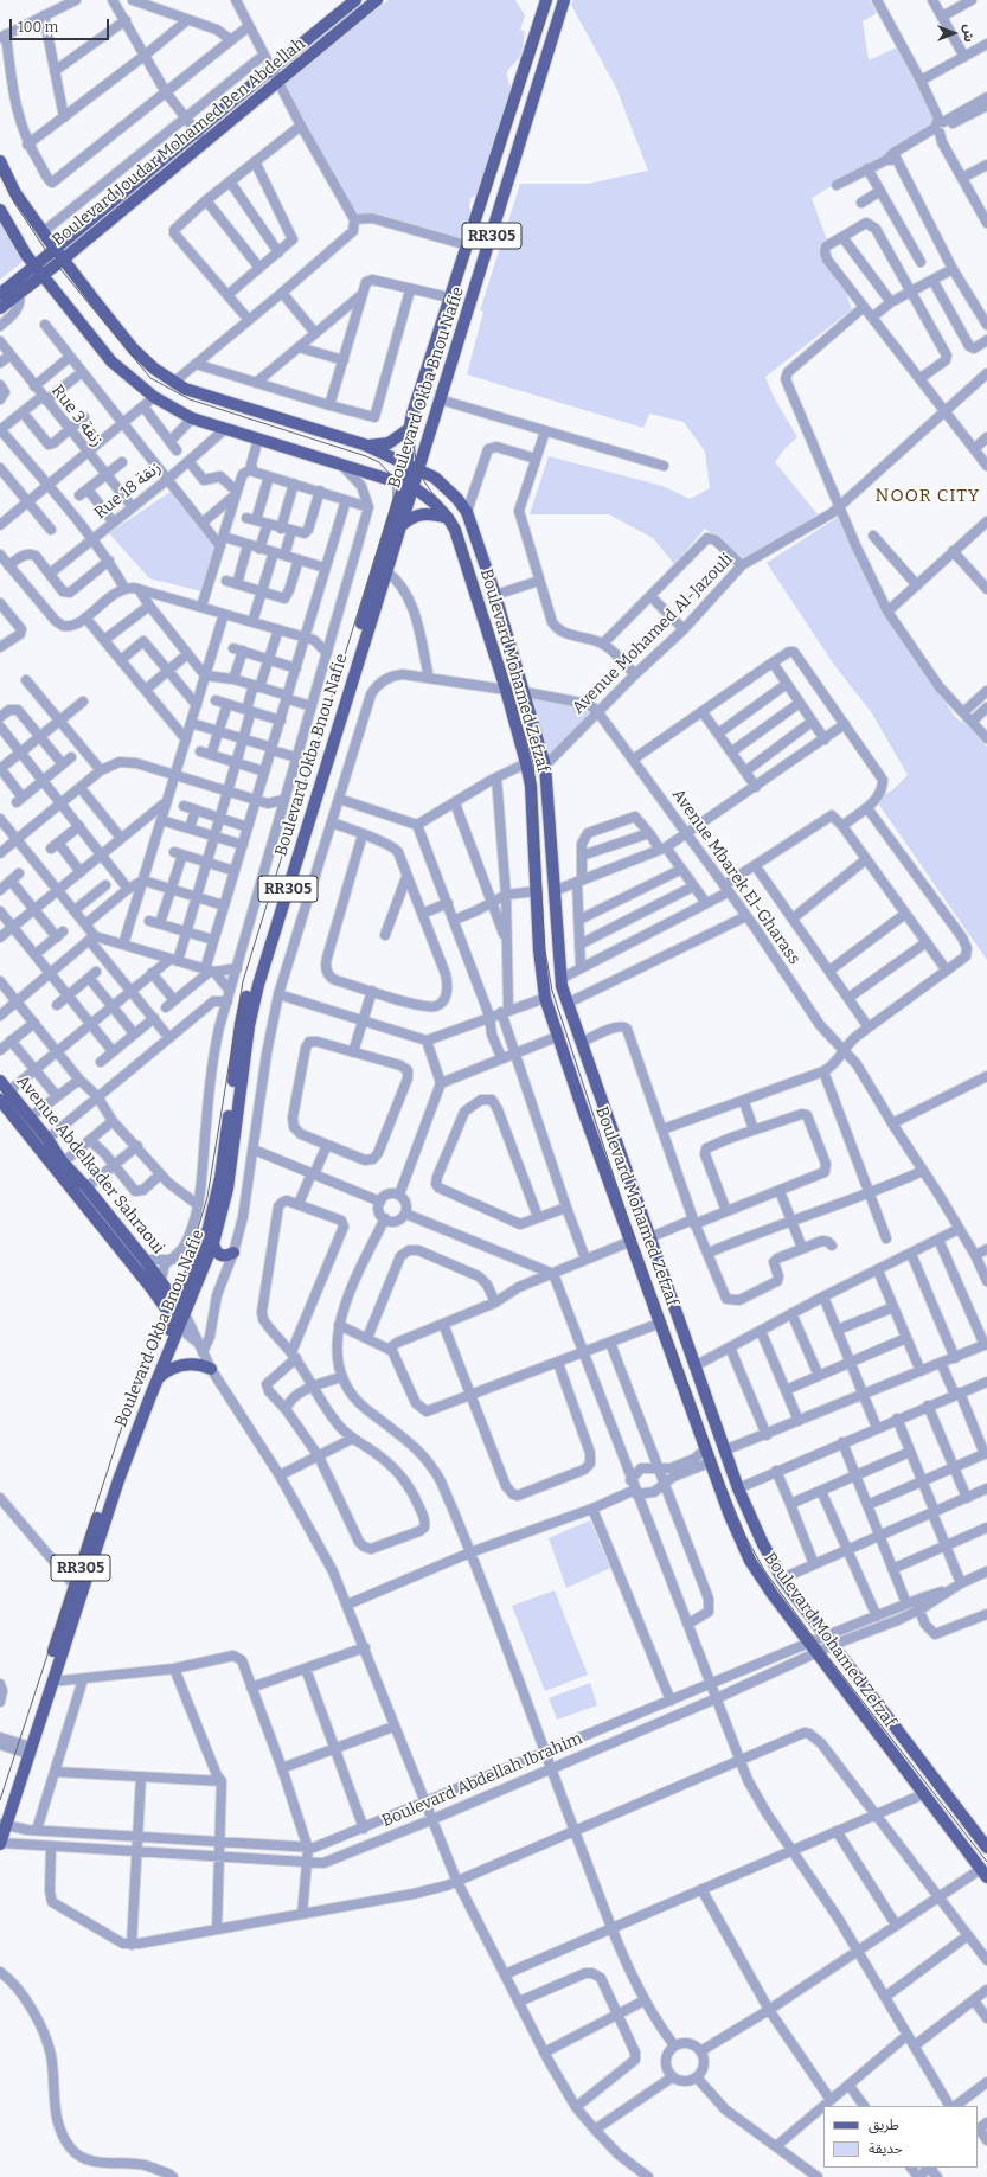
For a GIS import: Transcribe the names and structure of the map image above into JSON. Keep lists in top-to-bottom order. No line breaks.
{"streets":{"main road":["Boulevard Joudar Mohamed Ben Abdellah","RR305","Boulevard Okba Bnou Nafie","Boulevard Mohamed Zefzaf","Avenue Abdelkader Sahraoui"],"street":["Rue 3 زنقة","Rue 18 زنقة","Avenue Mohamed Al-Jazouli","Avenue Mbarek El-Gharass","Boulevard Abdellah Ibrahim"]},"crossings":[["Boulevard Joudar Mohamed Ben Abdellah","Boulevard Mohamed Zefzaf"],["Boulevard Okba Bnou Nafie","Boulevard Mohamed Zefzaf"],["Boulevard Okba Bnou Nafie","Avenue Abdelkader Sahraoui"],["Boulevard Okba Bnou Nafie","Boulevard Abdellah Ibrahim"],["Rue 3 زنقة","Rue 18 زنقة"],["Rue 18 زنقة","Boulevard Mohamed Zefzaf"],["Avenue Mohamed Al-Jazouli","Boulevard Mohamed Zefzaf"],["Avenue Mohamed Al-Jazouli","Avenue Mbarek El-Gharass"],["Boulevard Mohamed Zefzaf","Boulevard Abdellah Ibrahim"]],"districts":["NOOR CITY"],"legend":["طريق","حديقة"],"scale_bar":"100 m","north":"right"}
